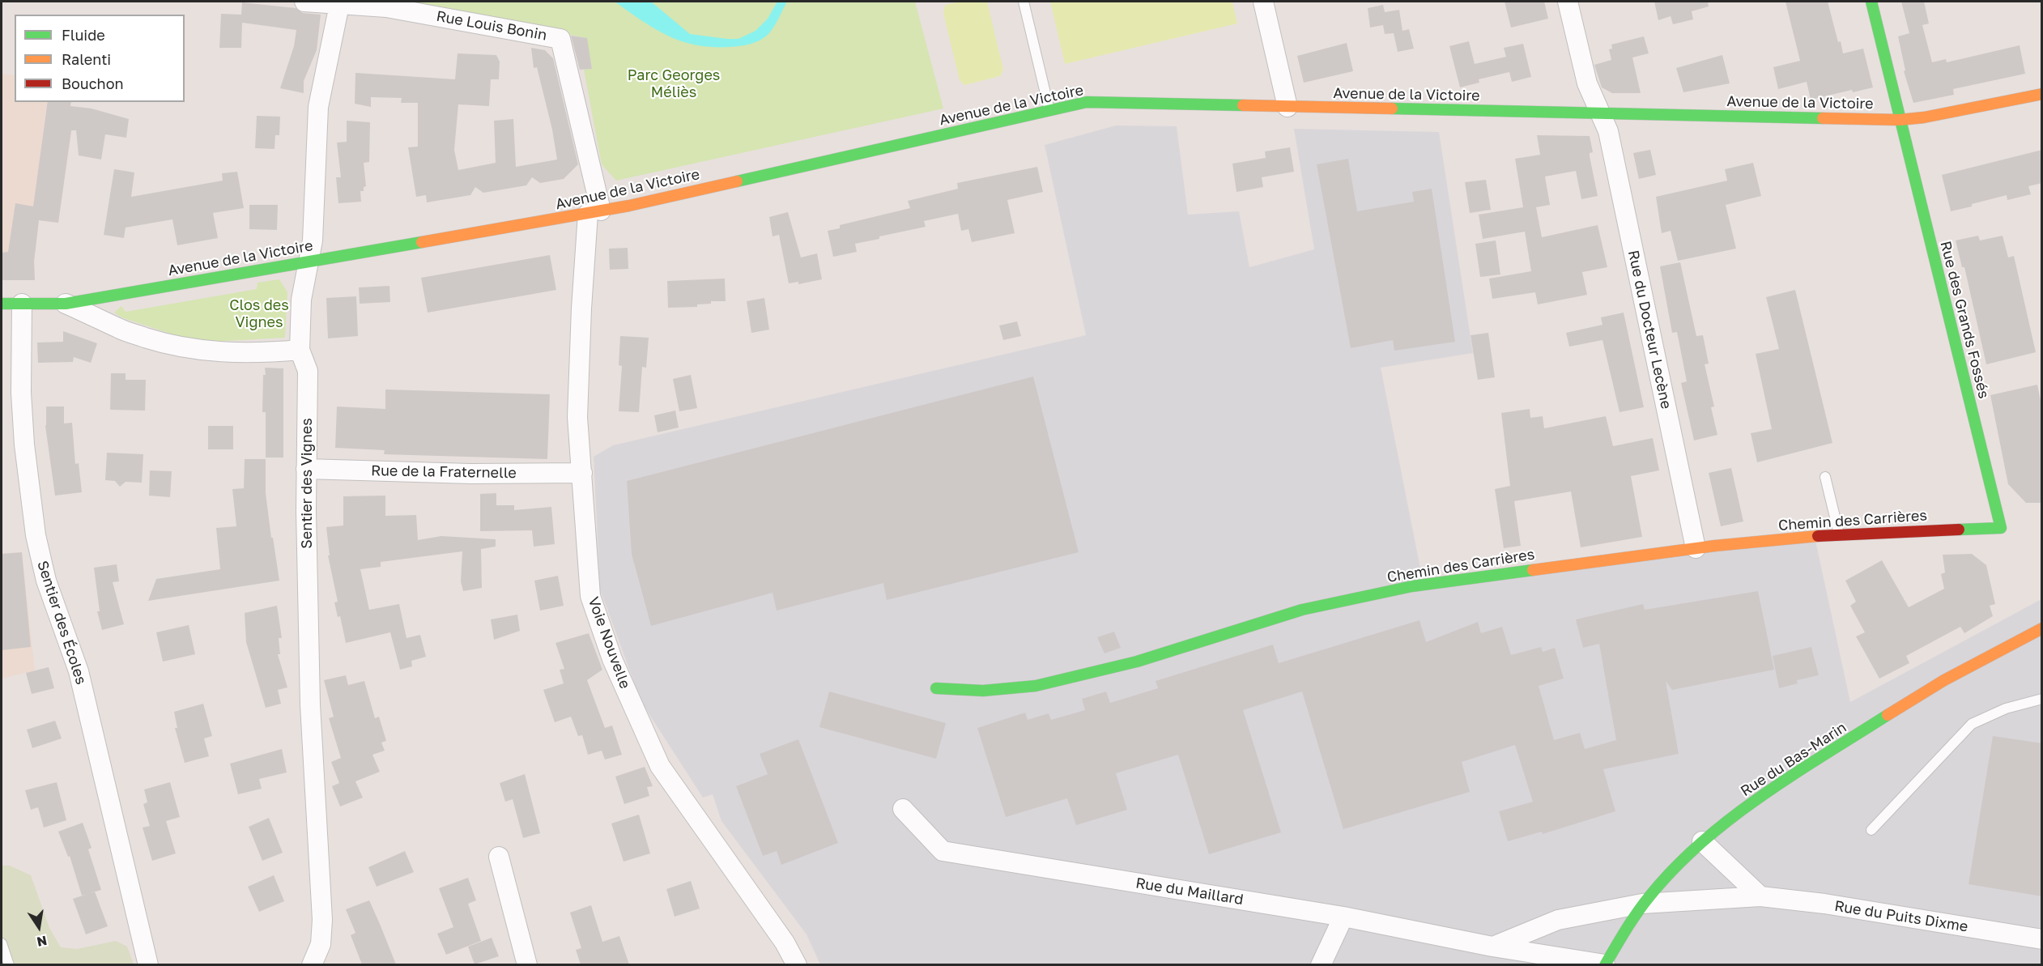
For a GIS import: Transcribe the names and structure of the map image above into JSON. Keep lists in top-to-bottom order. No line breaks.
{"streets":{"street":["Rue Louis Bonin","Avenue de la Victoire","Rue des Grands Fossés","Rue du Docteur Lecène","Rue de la Fraternelle","Sentier des Vignes","Chemin des Carrières","Sentier des Écoles","Voie Nouvelle","Rue du Bas-Marin","Rue du Maillard","Rue du Puits Dixme"]},"crossings":[["Rue Louis Bonin","Avenue de la Victoire"],["Rue Louis Bonin","Sentier des Vignes"],["Rue Louis Bonin","Voie Nouvelle"],["Avenue de la Victoire","Rue des Grands Fossés"],["Avenue de la Victoire","Rue du Docteur Lecène"],["Avenue de la Victoire","Sentier des Vignes"],["Avenue de la Victoire","Sentier des Écoles"],["Avenue de la Victoire","Voie Nouvelle"],["Rue des Grands Fossés","Chemin des Carrières"],["Rue du Docteur Lecène","Chemin des Carrières"],["Rue de la Fraternelle","Sentier des Vignes"],["Rue de la Fraternelle","Voie Nouvelle"],["Rue du Bas-Marin","Rue du Maillard"],["Rue du Bas-Marin","Rue du Puits Dixme"]],"parks":["Parc Georges Méliès","Clos des Vignes"],"legend":["Fluide","Ralenti","Bouchon"],"north":"bottom"}
